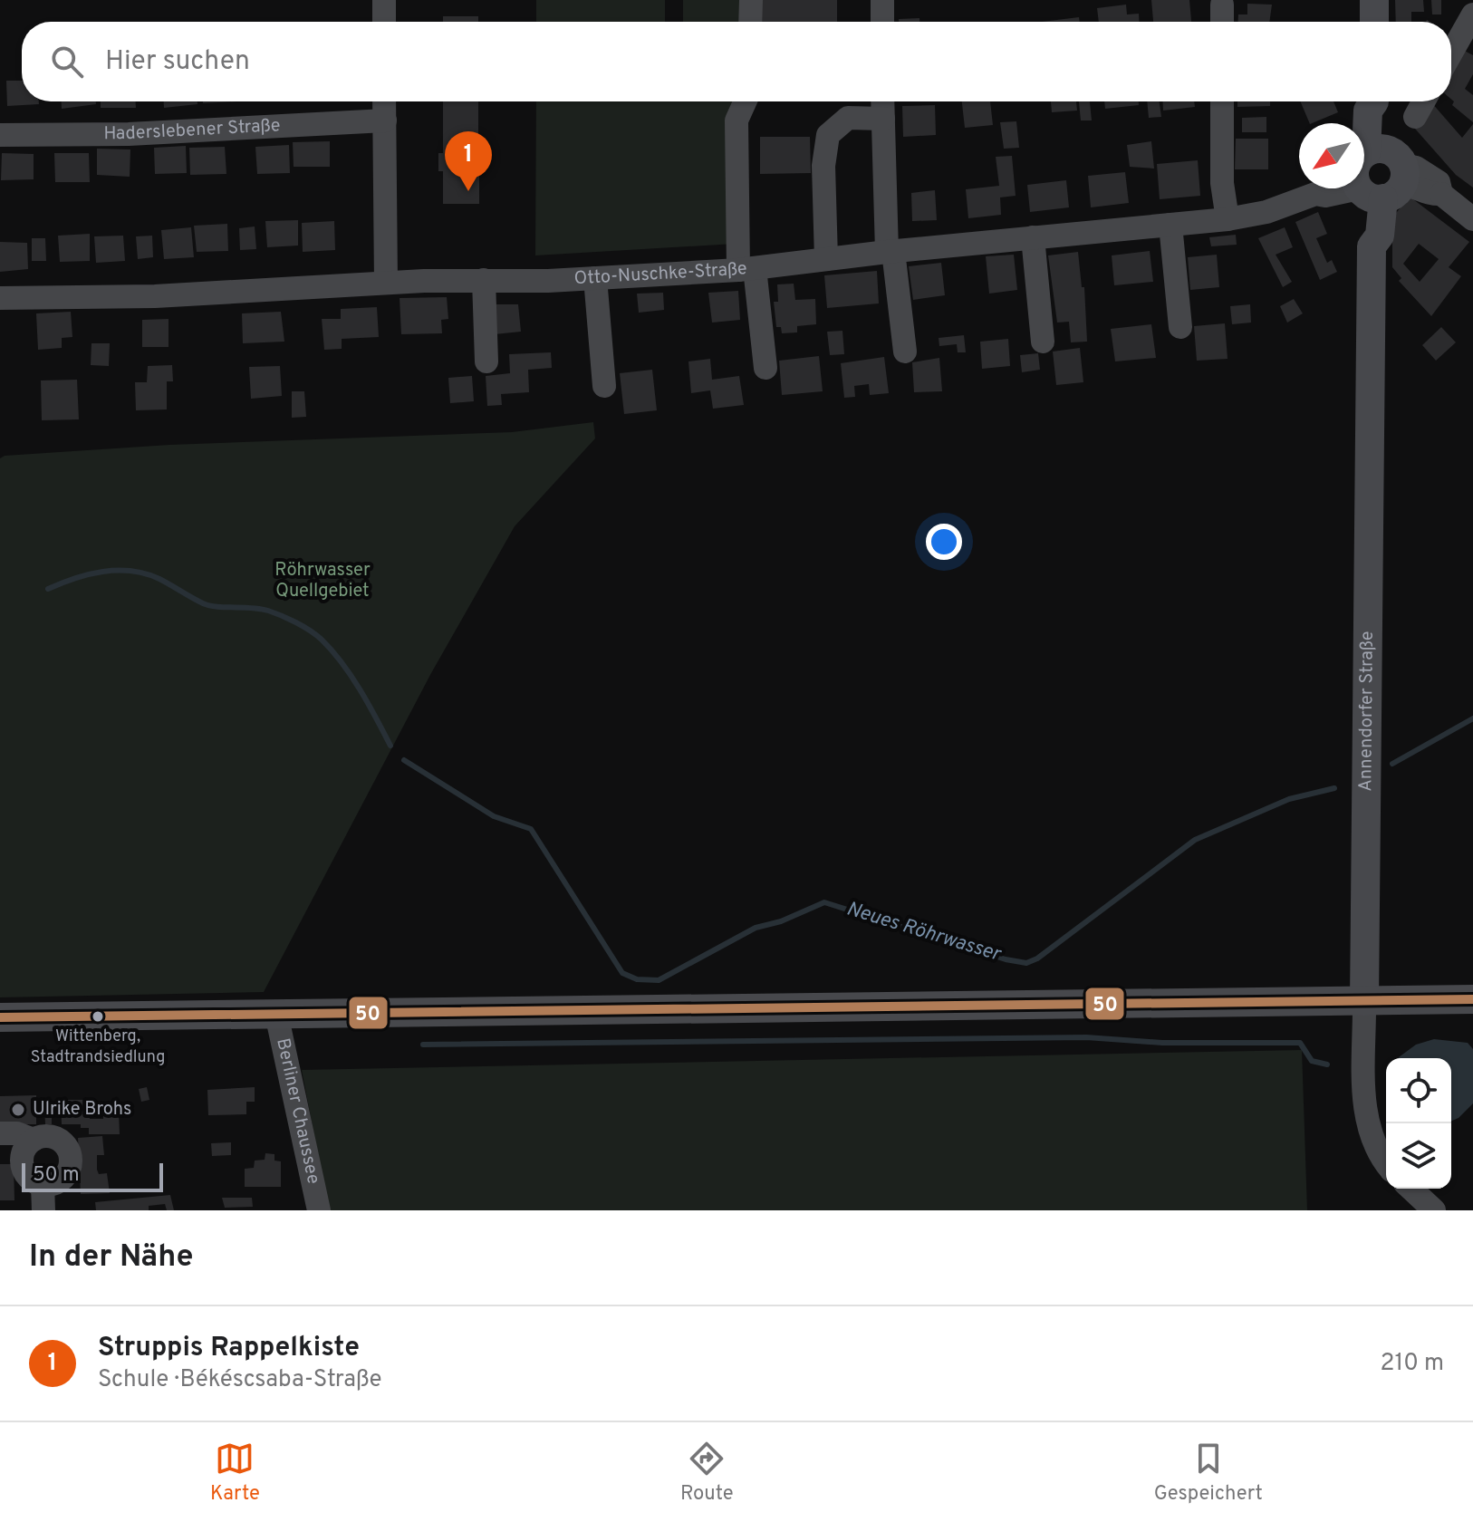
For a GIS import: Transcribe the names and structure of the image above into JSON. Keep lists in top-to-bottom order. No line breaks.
{"streets":{"main road":["Annendorfer Straße","Berliner Chaussee"],"street":["Haderslebener Straße","Otto-Nuschke-Straße"]},"crossings":[["Otto-Nuschke-Straße","Annendorfer Straße"],["Annendorfer Straße","Berliner Chaussee"]],"water":["Neues Röhrwasser"],"parks":["Röhrwasser Quellgebiet"],"places":["Wittenberg, Stadtrandsiedlung","Ulrike Brohs"],"lines":["transit line 50"],"scale_bar":"50 m","north":"bottom left","page":{"search":"Hier suchen","pins":"1","scale":"50 m","heading":"In der Nähe","list":[{"mark":"1","name":"Struppis Rappelkiste","note":"Schule · Békéscsaba-Straße","value":"210 m"}],"nav":["Karte","Route","Gespeichert"]}}
